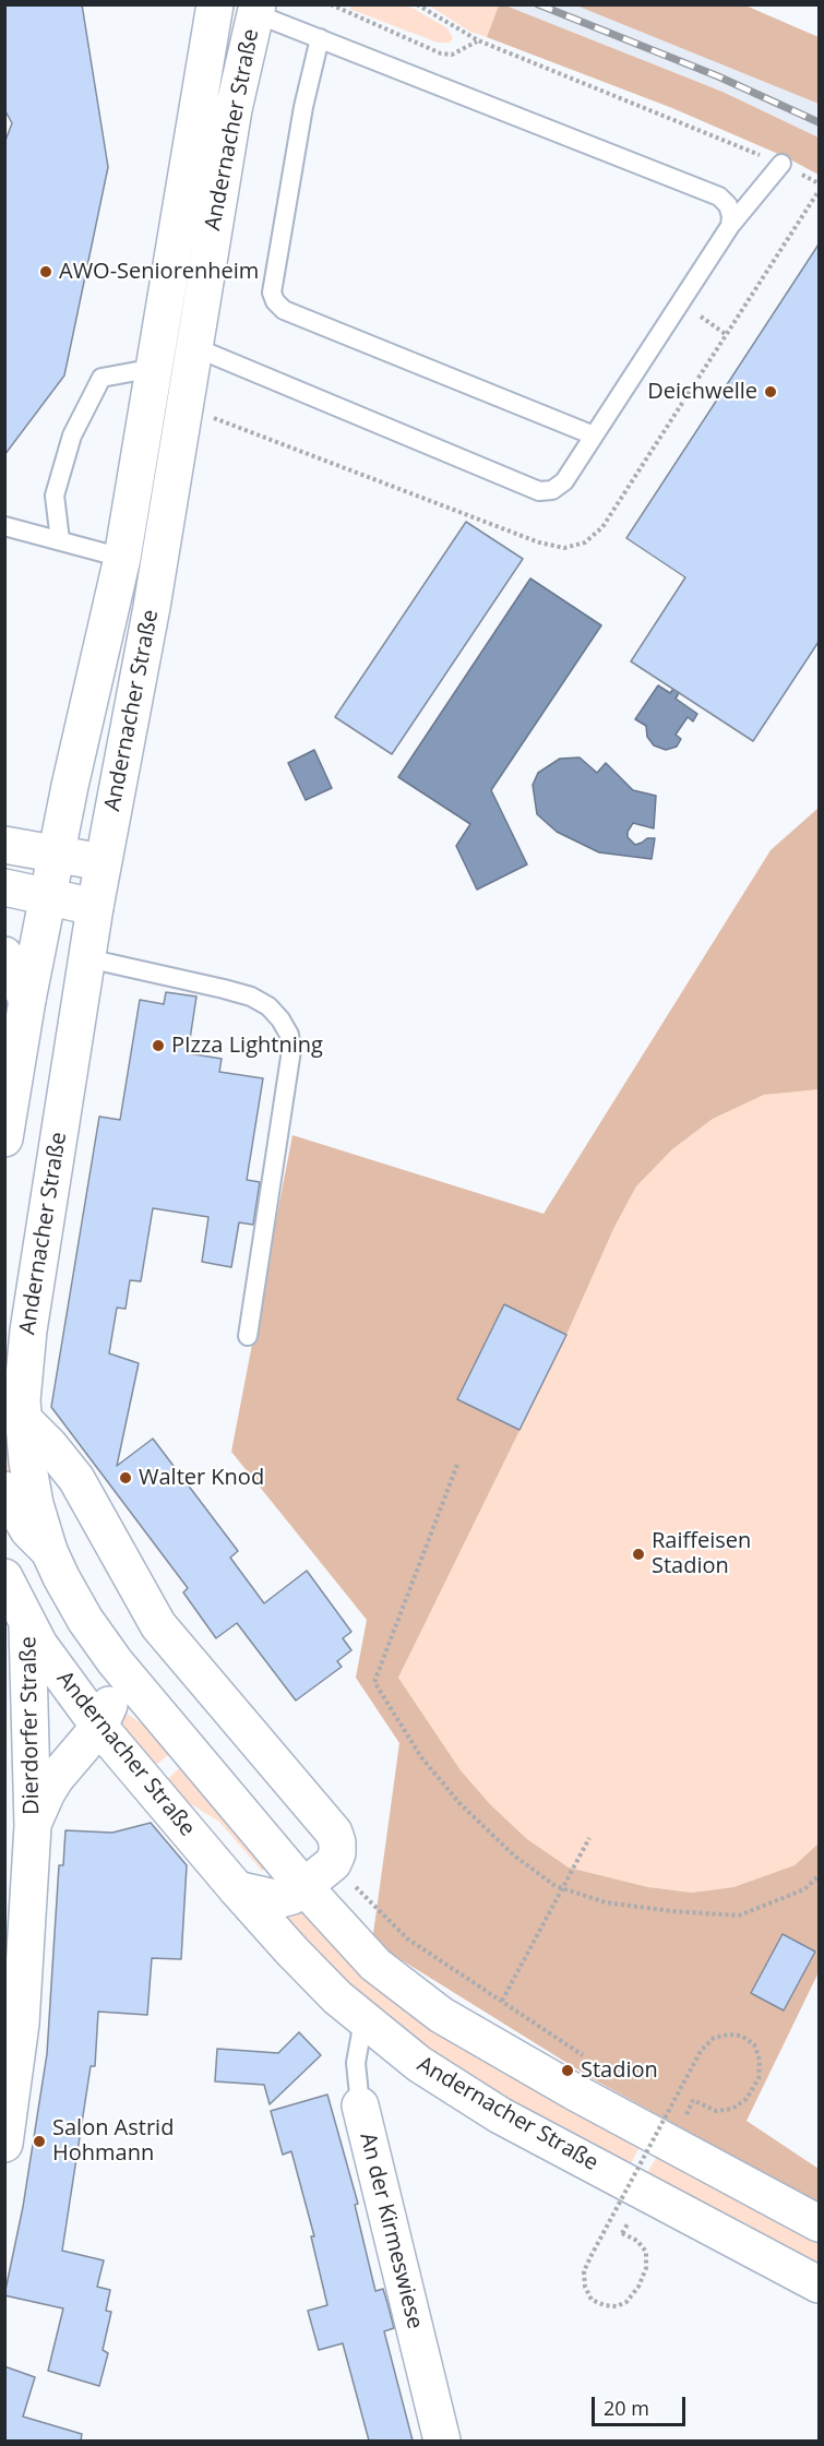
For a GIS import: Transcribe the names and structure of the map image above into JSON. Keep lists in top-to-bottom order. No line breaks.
{"streets":{"street":["Andernacher Straße","Dierdorfer Straße","An der Kirmeswiese"]},"crossings":[["Andernacher Straße","Dierdorfer Straße"],["Andernacher Straße","An der Kirmeswiese"]],"places":["AWO-Seniorenheim","Deichwelle","PIzza Lightning","Walter Knod","Raiffeisen Stadion","Stadion","Salon Astrid Hohmann"],"scale_bar":"20 m"}
